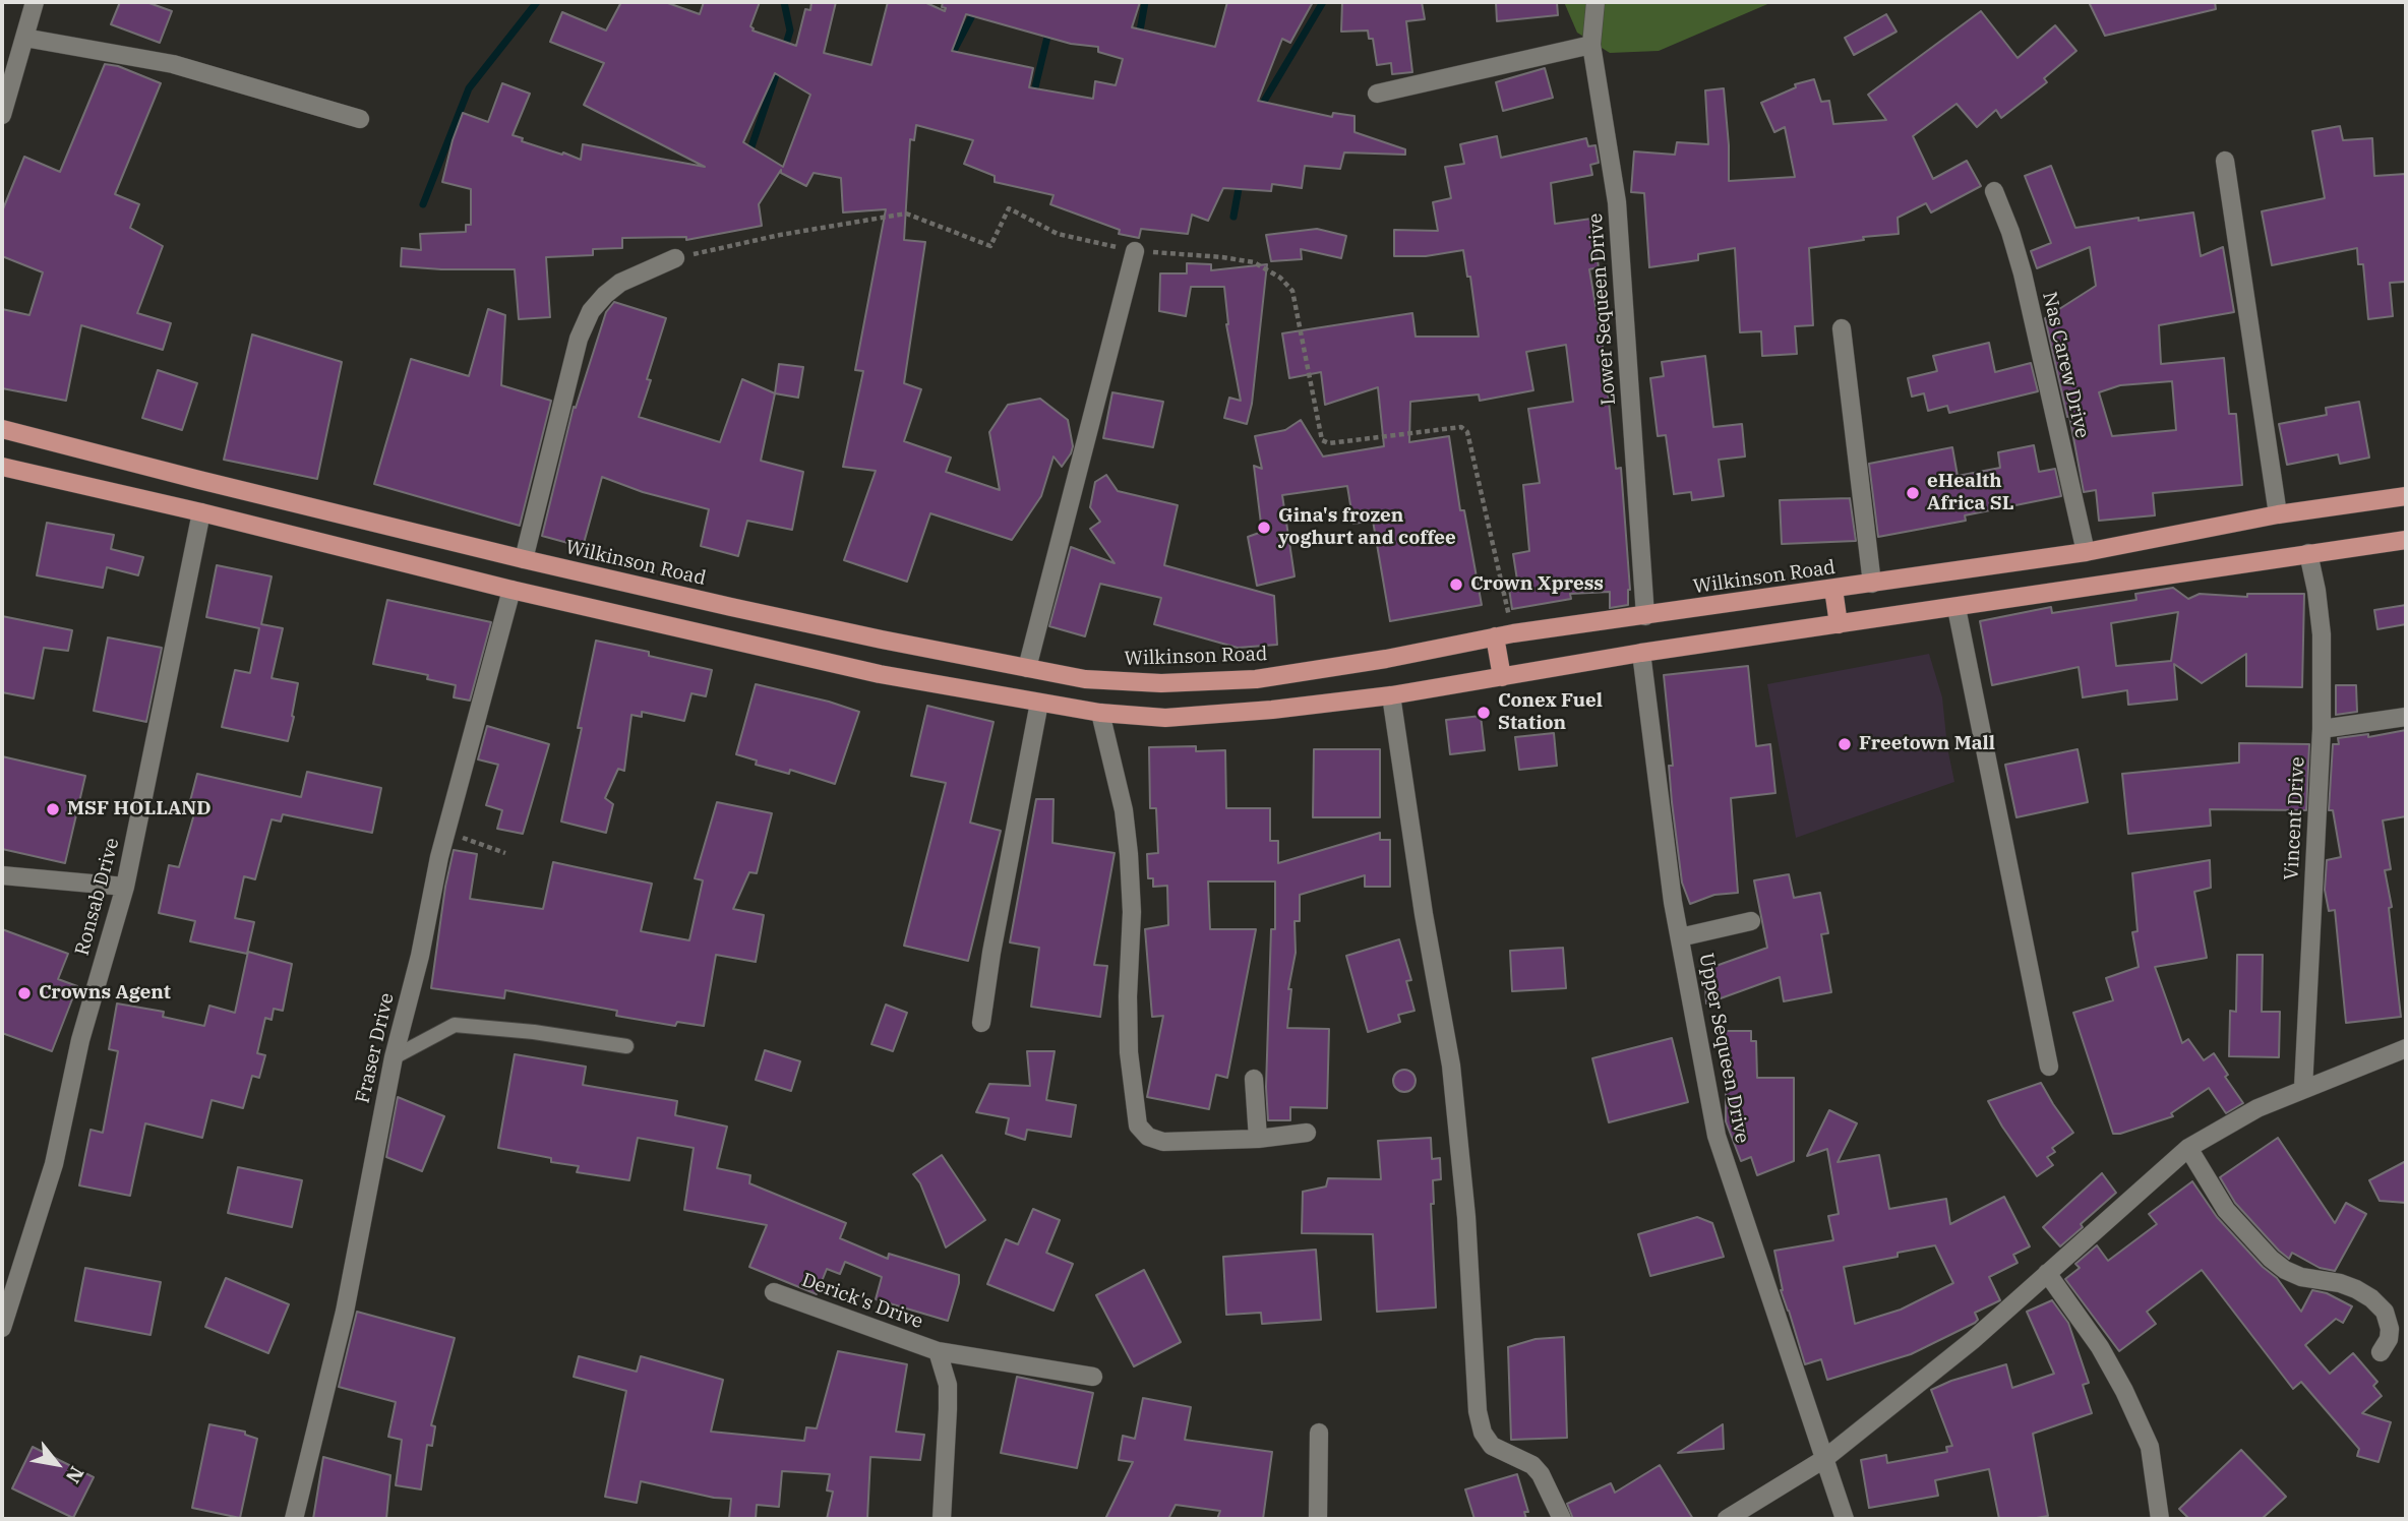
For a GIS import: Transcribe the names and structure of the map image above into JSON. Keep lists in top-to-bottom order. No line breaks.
{"streets":{"main road":["Wilkinson Road"],"street":["Lower Sequeen Drive","Nas Carew Drive","Vincent Drive","Ronsab Drive","Fraser Drive","Upper Sequeen Drive","Derick's Drive"]},"crossings":[["Lower Sequeen Drive","Wilkinson Road"],["Nas Carew Drive","Wilkinson Road"]],"places":["eHealth Africa SL","Gina's frozen yoghurt and coffee","Crown Xpress","Conex Fuel Station","Freetown Mall","MSF HOLLAND","Crowns Agent"],"north":"bottom right"}
